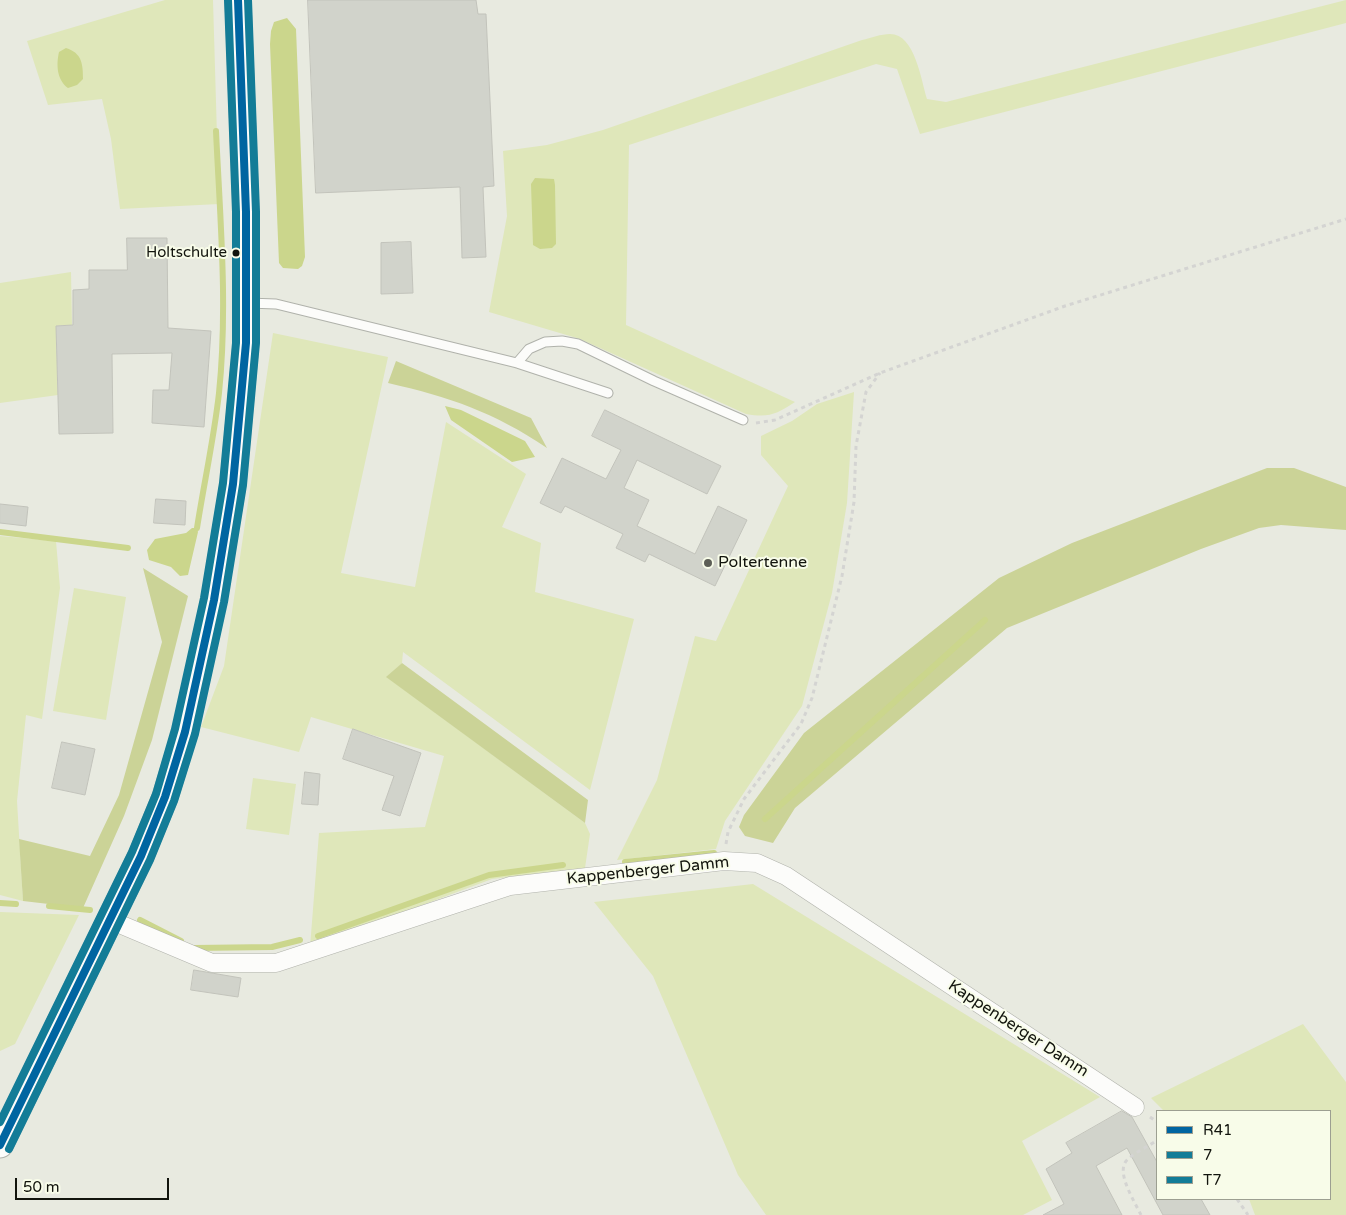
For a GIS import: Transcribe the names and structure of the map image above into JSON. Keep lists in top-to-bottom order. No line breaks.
{"streets":{"street":["Kappenberger Damm"]},"places":["Holtschulte","Poltertenne"],"lines":["transit line R41","transit line 7","transit line T7"],"legend":["R41","7","T7"],"scale_bar":"50 m"}
